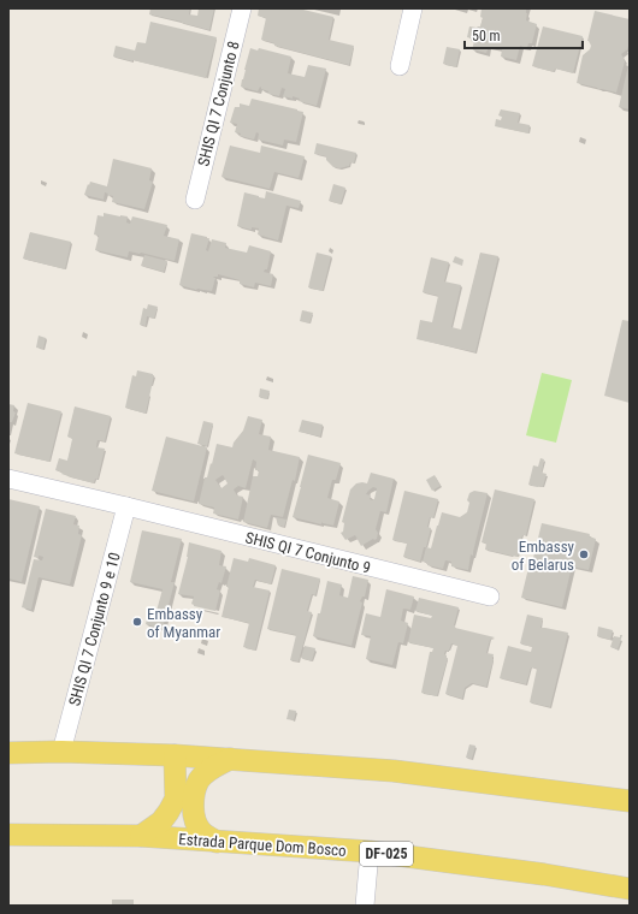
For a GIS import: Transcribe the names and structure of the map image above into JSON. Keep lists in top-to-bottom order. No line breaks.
{"streets":{"main road":["Estrada Parque Dom Bosco","DF-025"],"street":["SHIS QI 7 Conjunto 8","SHIS QI 7 Conjunto 9","SHIS QI 7 Conjunto 9 e 10"]},"crossings":[["SHIS QI 7 Conjunto 9","SHIS QI 7 Conjunto 9 e 10"]],"places":["Embassy of Belarus","Embassy of Myanmar"],"scale_bar":"50 m"}
